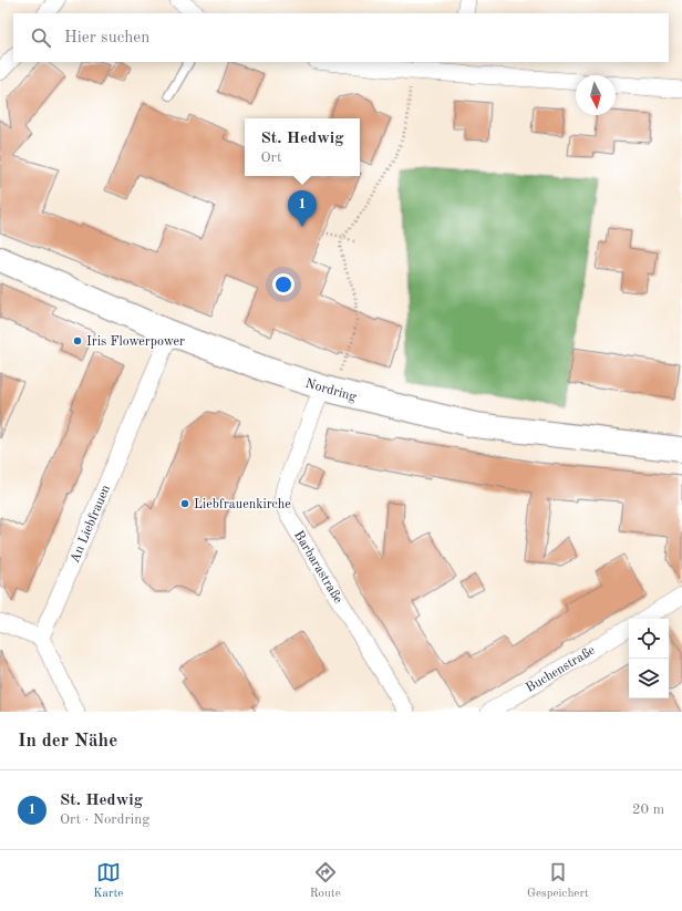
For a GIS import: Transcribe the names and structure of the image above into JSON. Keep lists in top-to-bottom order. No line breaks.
{"streets":{"street":["Nordring","An Liebfrauen","Barbarastraße","Buchenstraße"]},"crossings":[["Nordring","An Liebfrauen"],["Nordring","Barbarastraße"]],"places":["Iris Flowerpower","Liebfrauenkirche"],"north":"bottom","page":{"search":"Hier suchen","popup":["St. Hedwig","Ort"],"pins":"1","heading":"In der Nähe","list":[{"mark":"1","name":"St. Hedwig","note":"Ort · Nordring","value":"20 m"}],"nav":["Karte","Route","Gespeichert"]}}
